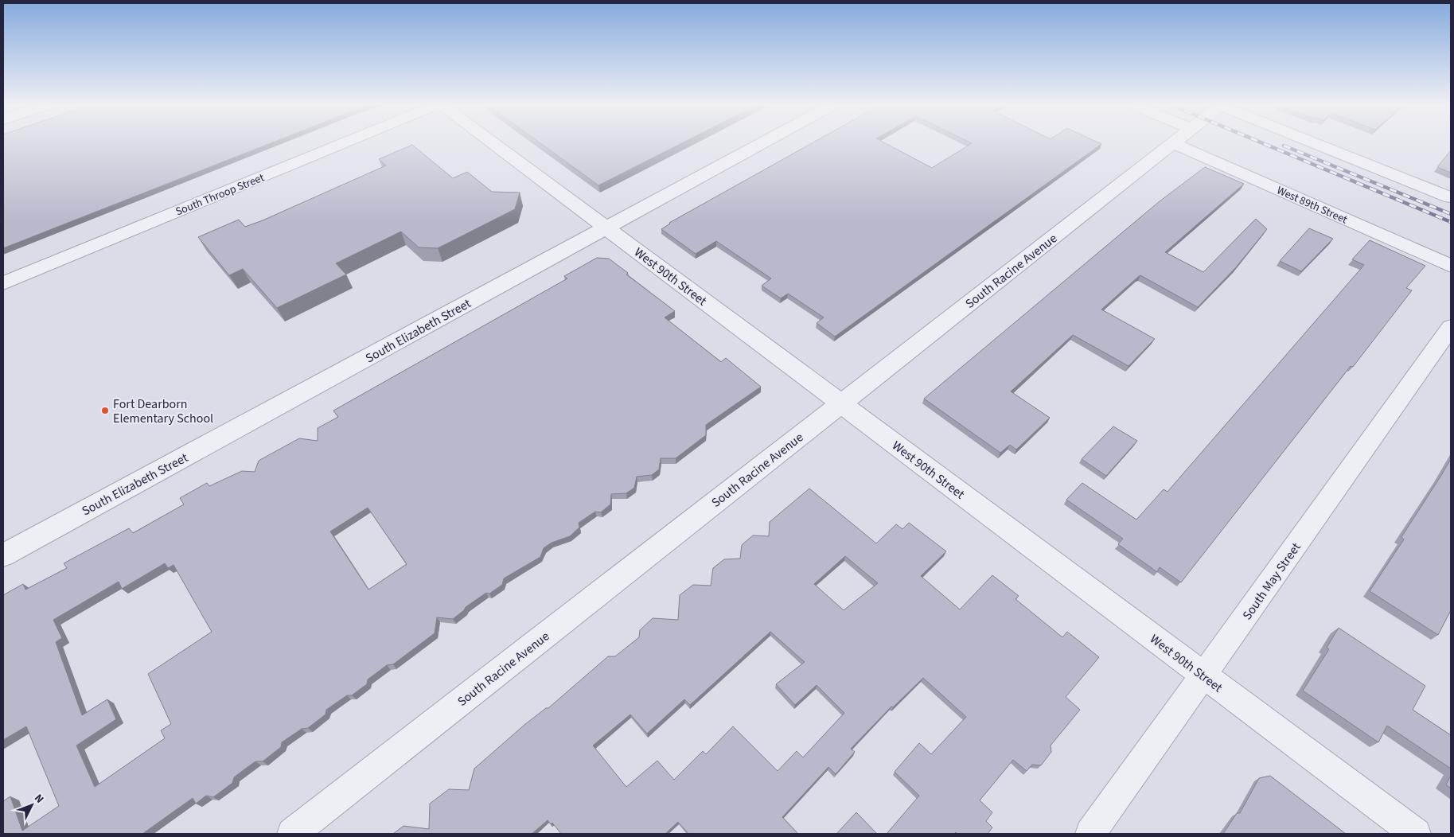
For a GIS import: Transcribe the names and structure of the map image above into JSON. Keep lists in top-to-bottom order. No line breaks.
{"streets":{"street":["South Throop Street","West 89th Street","South Racine Avenue","West 90th Street","South Elizabeth Street","South May Street"]},"crossings":[["South Racine Avenue","West 90th Street"],["West 90th Street","South Elizabeth Street"],["West 90th Street","South May Street"]],"places":["Fort Dearborn Elementary School"],"north":"top right"}
